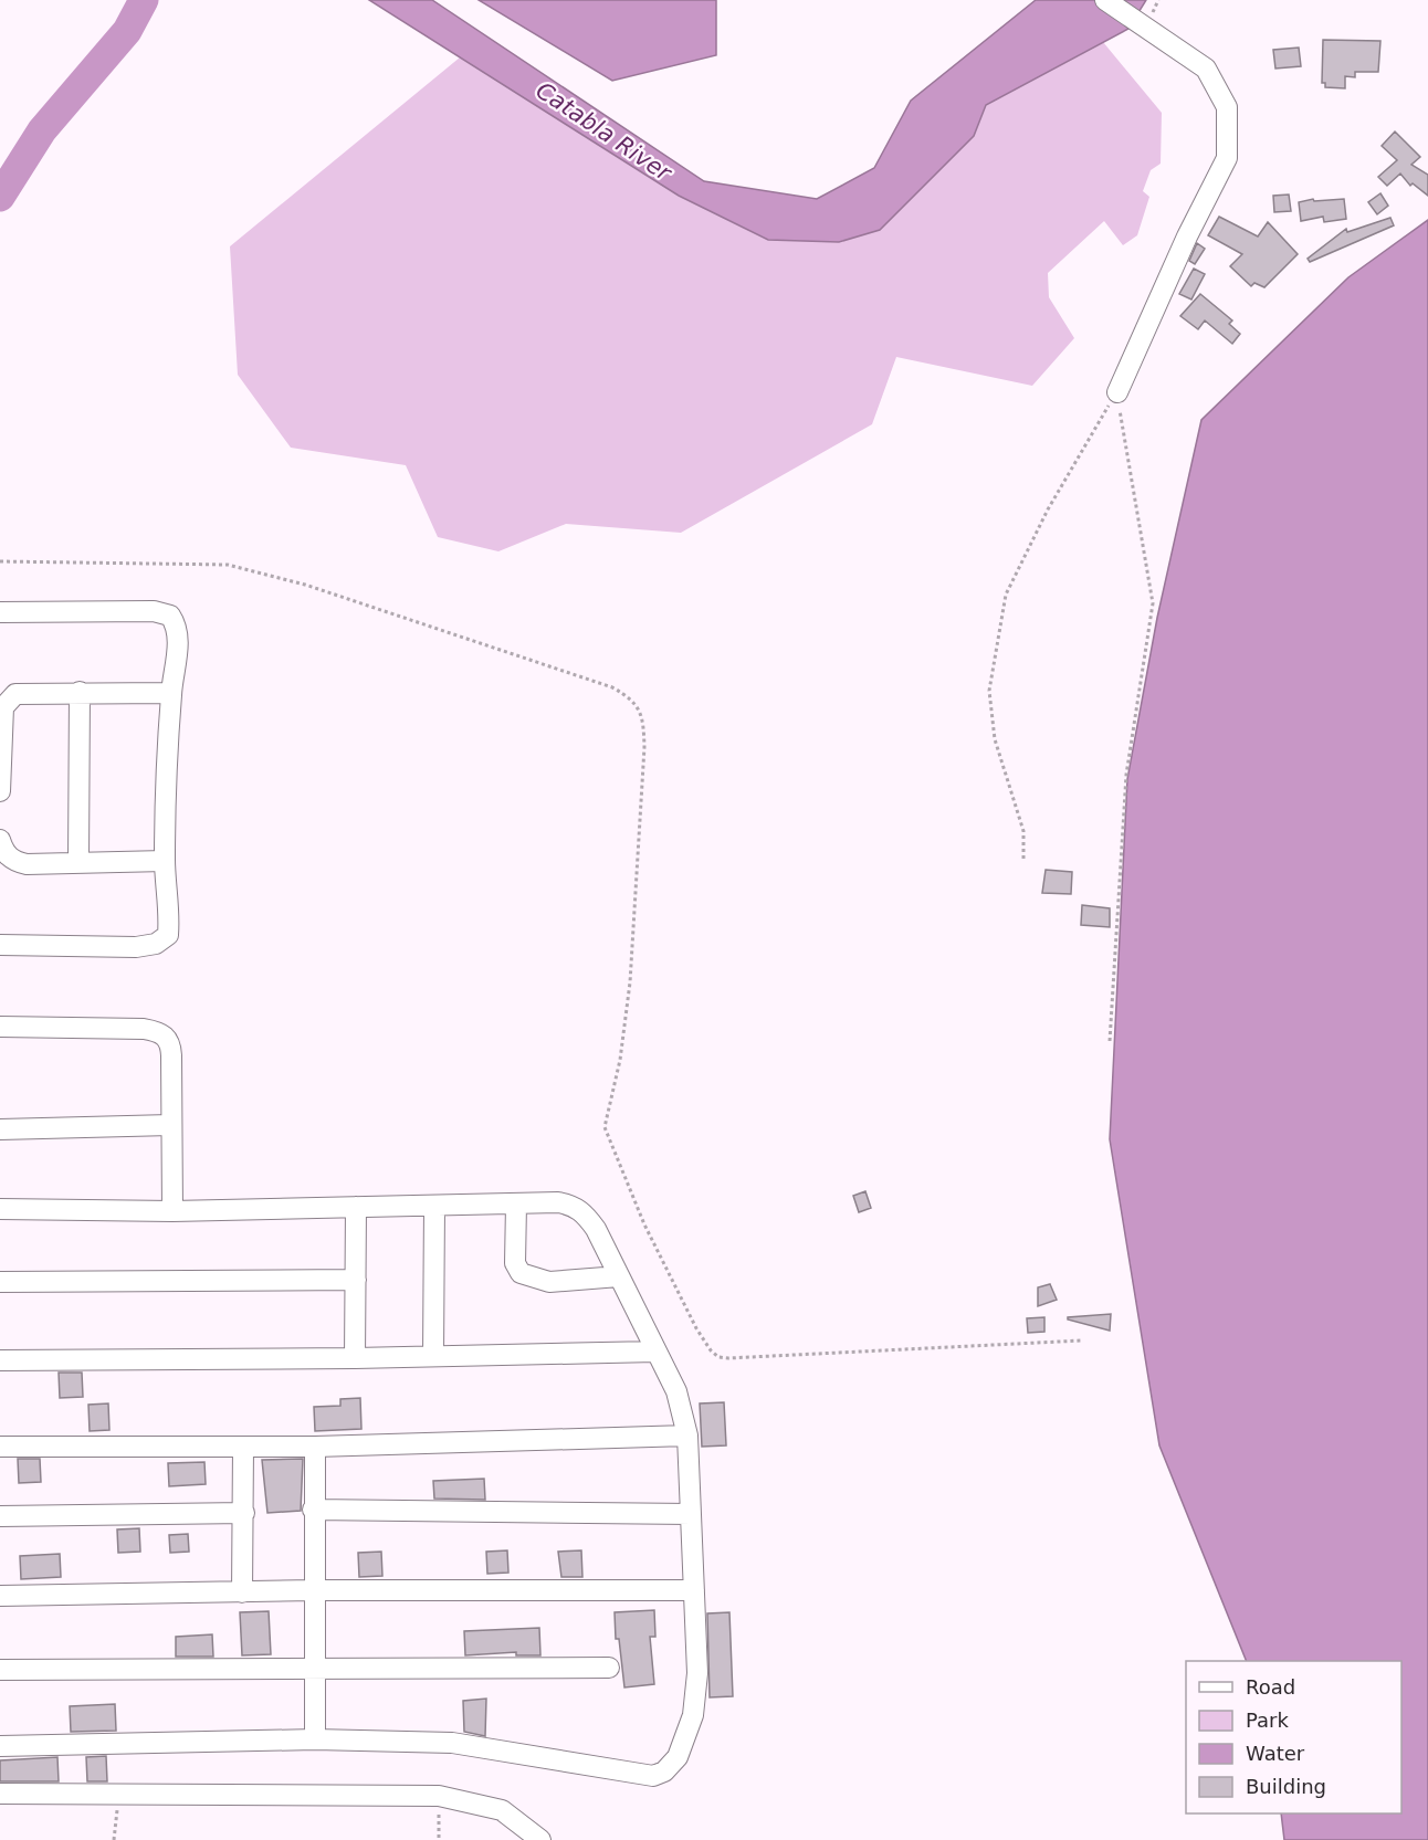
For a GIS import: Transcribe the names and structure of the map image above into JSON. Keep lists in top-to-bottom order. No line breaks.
{"water":["Catabla River"],"legend":["Road","Park","Water","Building"]}
